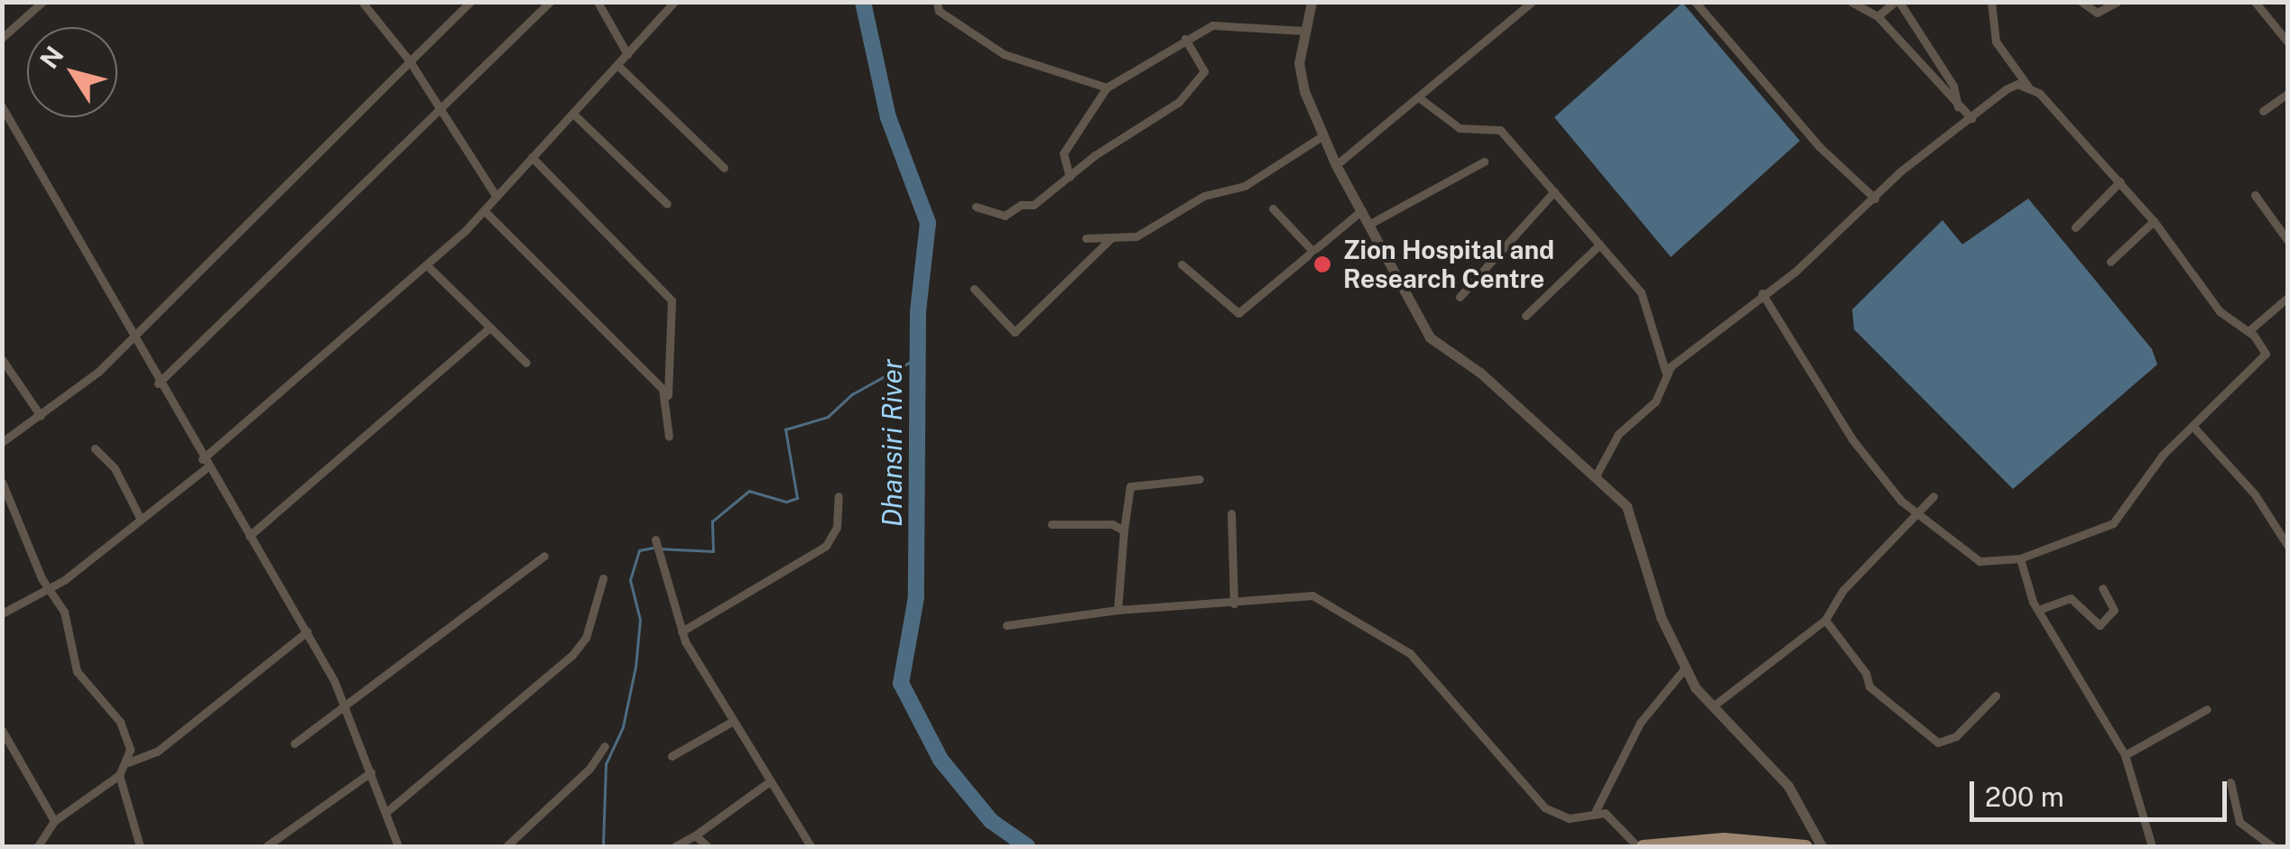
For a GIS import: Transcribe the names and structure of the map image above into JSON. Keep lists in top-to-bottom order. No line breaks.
{"water":["Dhansiri River"],"places":["Zion Hospital and Research Centre"],"scale_bar":"200 m","north":"top left"}
